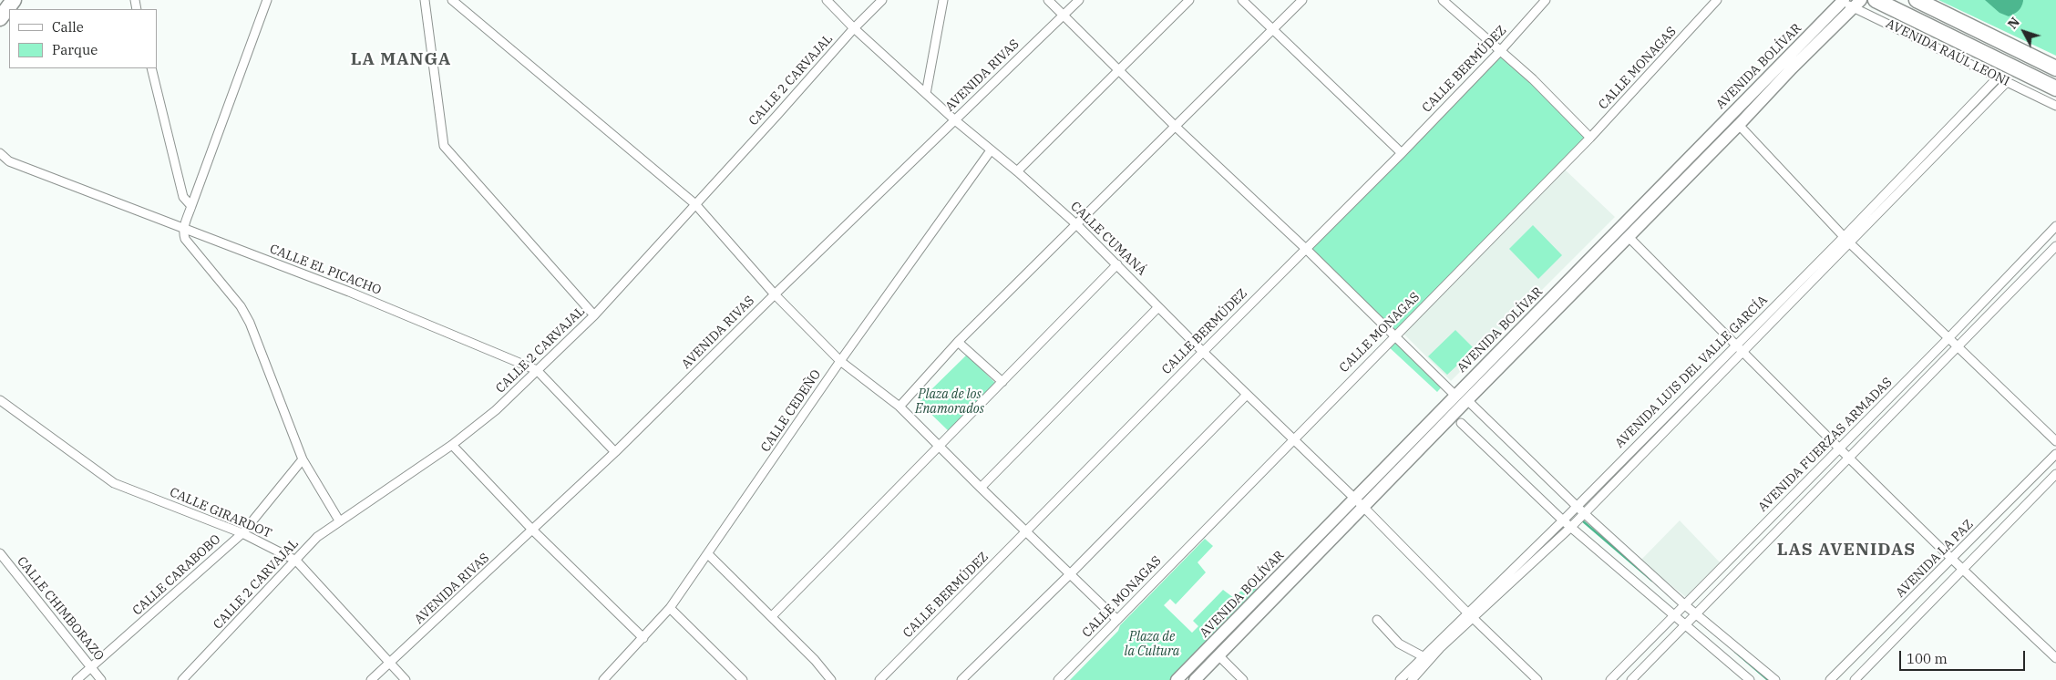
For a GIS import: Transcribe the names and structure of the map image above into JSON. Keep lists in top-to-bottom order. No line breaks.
{"streets":{"highway":["AVENIDA RAÚL LEONI"],"street":["AVENIDA BOLÍVAR","CALLE MONAGAS","CALLE BERMÚDEZ","AVENIDA RIVAS","CALLE 2 CARVAJAL","CALLE CUMANÁ","CALLE EL PICACHO","AVENIDA LUIS DEL VALLE GARCÍA","CALLE CEDEÑO","AVENIDA FUERZAS ARMADAS","CALLE GIRARDOT","AVENIDA LA PAZ","CALLE CARABOBO","CALLE CHIMBORAZO"]},"crossings":[["AVENIDA RAÚL LEONI","AVENIDA BOLÍVAR"],["AVENIDA RAÚL LEONI","AVENIDA LUIS DEL VALLE GARCÍA"],["AVENIDA BOLÍVAR","CALLE CUMANÁ"],["CALLE MONAGAS","CALLE CUMANÁ"],["CALLE BERMÚDEZ","CALLE CUMANÁ"],["AVENIDA RIVAS","CALLE CUMANÁ"],["AVENIDA RIVAS","CALLE EL PICACHO"],["AVENIDA RIVAS","CALLE GIRARDOT"],["CALLE 2 CARVAJAL","CALLE CUMANÁ"],["CALLE 2 CARVAJAL","CALLE EL PICACHO"],["CALLE 2 CARVAJAL","CALLE GIRARDOT"],["CALLE CUMANÁ","AVENIDA LUIS DEL VALLE GARCÍA"],["CALLE CUMANÁ","CALLE CEDEÑO"],["CALLE GIRARDOT","CALLE CARABOBO"],["CALLE CARABOBO","CALLE CHIMBORAZO"]],"districts":["LA MANGA","LAS AVENIDAS"],"parks":["Plaza de los Enamorados","Plaza de la Cultura"],"legend":["Calle","Parque"],"scale_bar":"100 m","north":"top left"}
